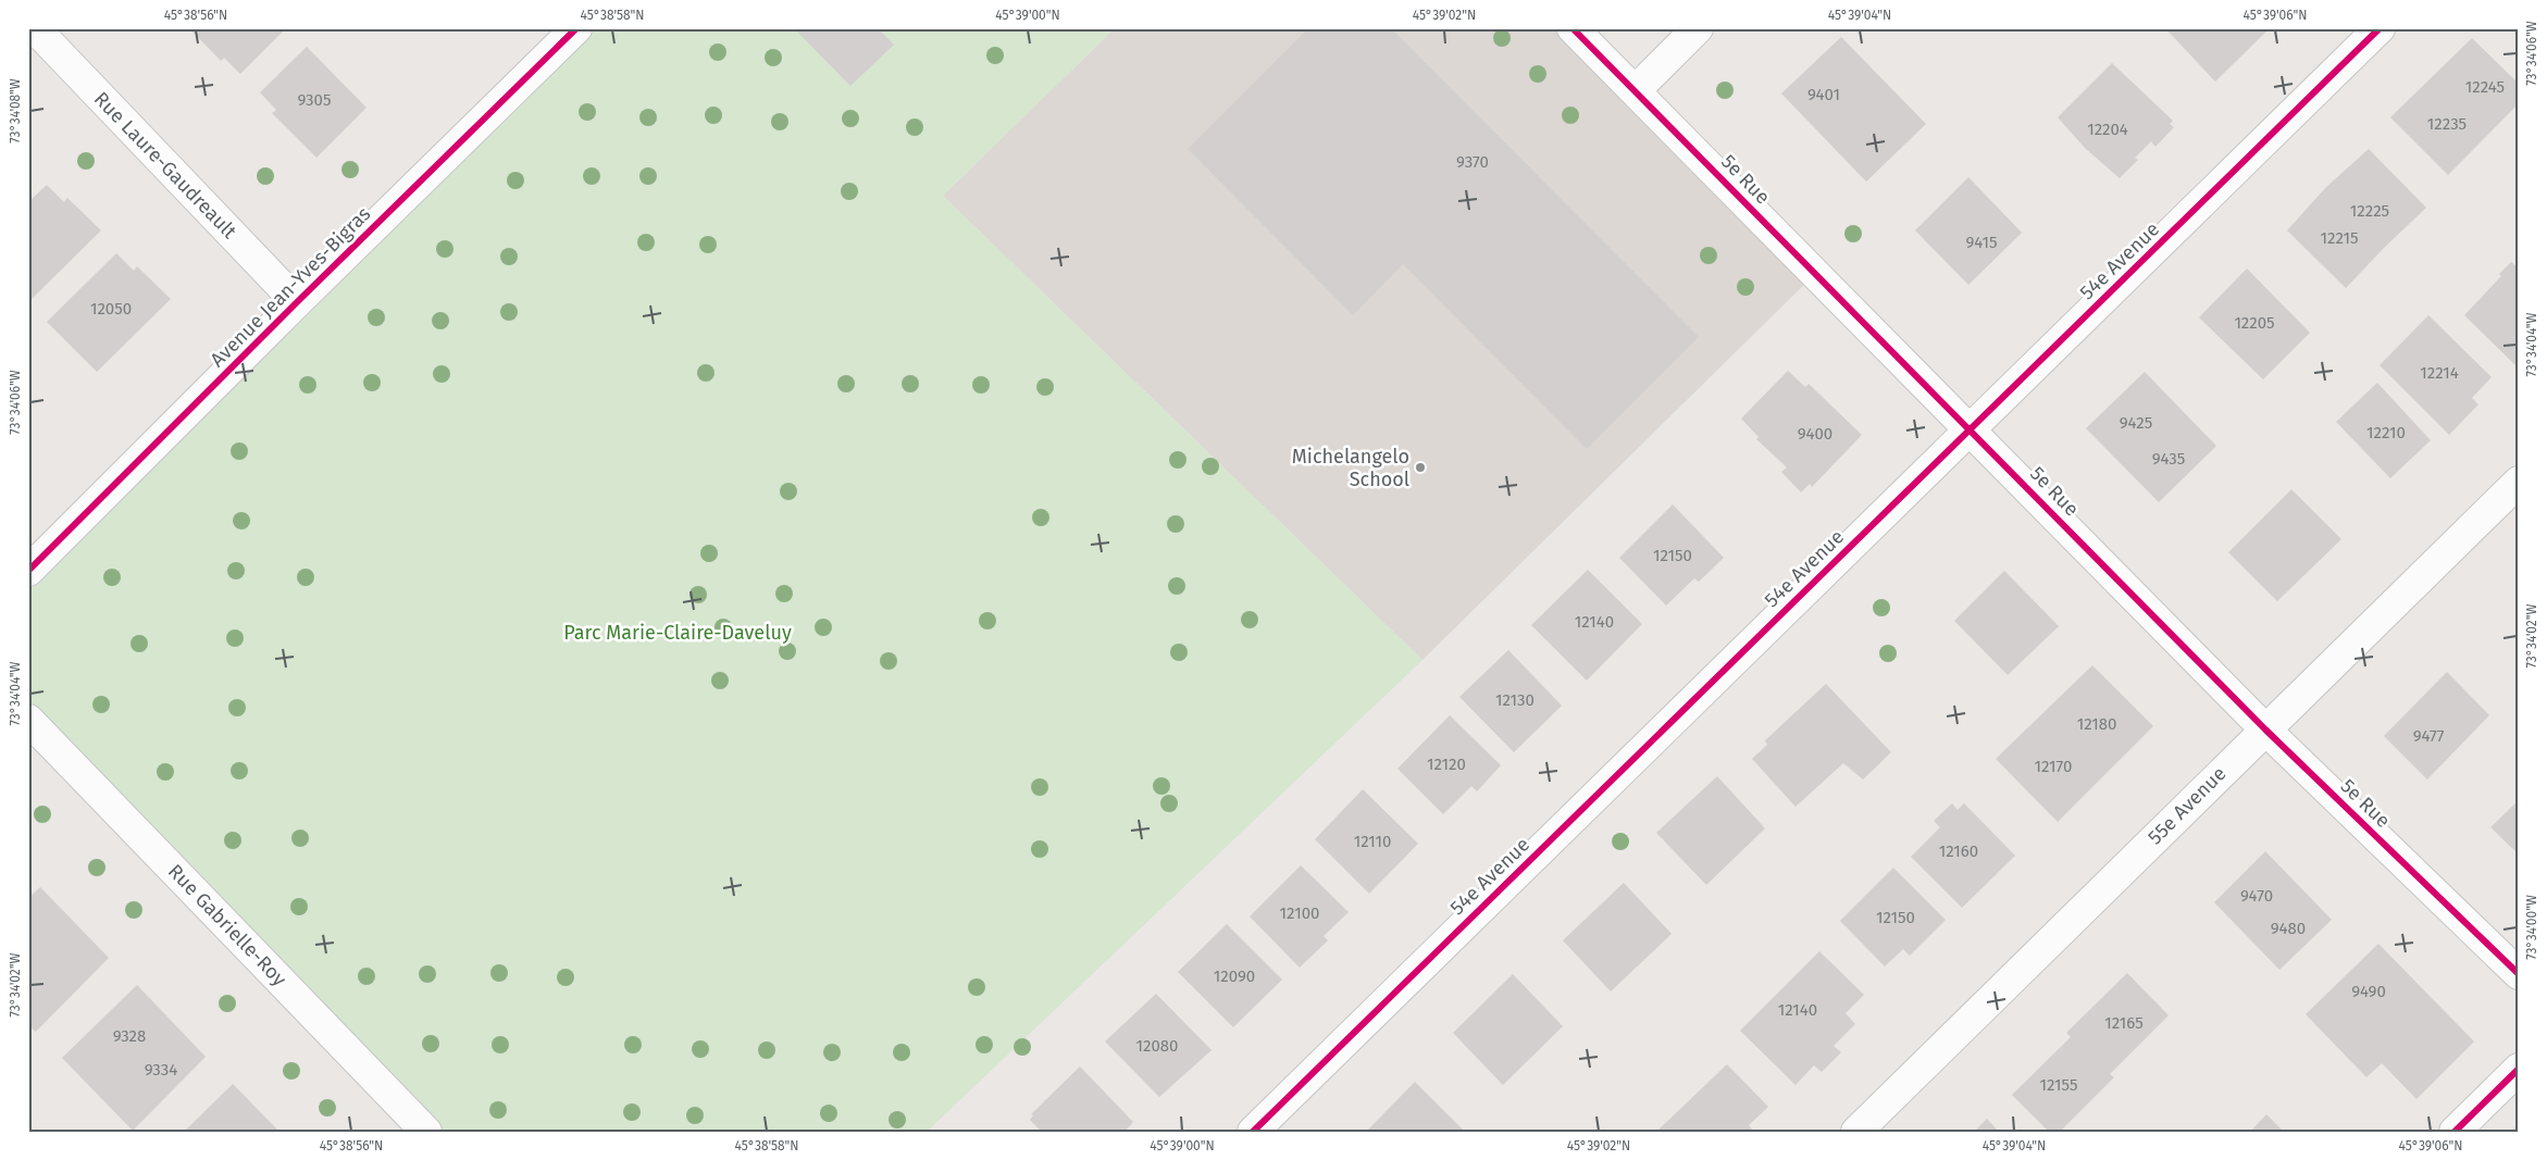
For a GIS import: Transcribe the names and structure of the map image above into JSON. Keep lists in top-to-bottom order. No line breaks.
{"streets":{"street":["Rue Laure-Gaudreault","5e Rue","54e Avenue","Avenue Jean-Yves-Bigras","55e Avenue","Rue Gabrielle-Roy"]},"crossings":[["Rue Laure-Gaudreault","Avenue Jean-Yves-Bigras"],["5e Rue","54e Avenue"],["5e Rue","55e Avenue"]],"parks":["Parc Marie-Claire-Daveluy"],"places":["Michelangelo School"],"house_numbers":["12245","9401","9305","12235","12204","9370","12225","12215","9415","12050","12205","12214","9425","12210","9400","9435","12150","12140","12130","12180","9477","12120","12170","12110","12160","9470","12100","12150","9480","12090","9490","12140","12165","9328","12080","9334","12155"],"coordinates":["45°38'56\"N","45°38'58\"N","45°39'00\"N","45°39'02\"N","45°39'04\"N","45°39'06\"N","73°34'06\"W","73°34'08\"W","73°34'04\"W","73°34'02\"W","73°34'00\"W"]}
